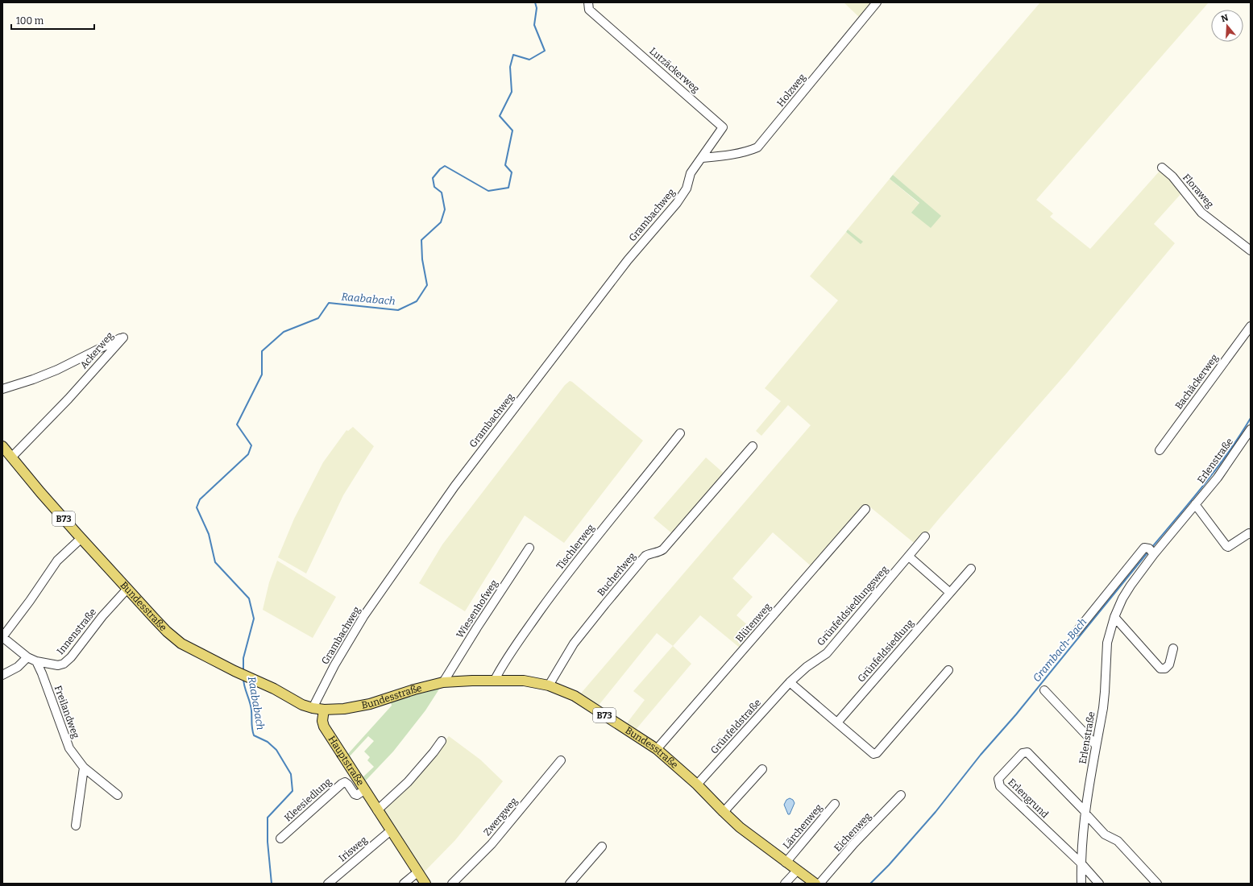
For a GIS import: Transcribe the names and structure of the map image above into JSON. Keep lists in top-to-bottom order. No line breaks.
{"streets":{"main road":["B73","Bundesstraße","Hauptstraße"],"street":["Lutzäckerweg","Holzweg","Floraweg","Grambachweg","Ackerweg","Bachäckerweg","Erlenstraße","Tischlerweg","Bucherlweg","Grünfeldsiedlungsweg","Wiesenhofweg","Blütenweg","Innenstraße","Grünfeldsiedlung","Freilandweg","Grünfeldstraße","Erlengrund","Kleesiedlung","Zwergweg","Lärchenweg","Eichenweg","Irisweg"]},"crossings":[["Lutzäckerweg","Holzweg"],["Lutzäckerweg","Grambachweg"],["Holzweg","Grambachweg"],["Grambachweg","Bundesstraße"],["Ackerweg","Bundesstraße"],["Erlenstraße","Erlengrund"],["Tischlerweg","Bundesstraße"],["Bucherlweg","Bundesstraße"],["Grünfeldsiedlungsweg","Grünfeldstraße"],["Bundesstraße","Wiesenhofweg"],["Bundesstraße","Blütenweg"],["Bundesstraße","Innenstraße"],["Bundesstraße","Grünfeldstraße"],["Bundesstraße","Hauptstraße"],["Bundesstraße","Lärchenweg"],["Innenstraße","Freilandweg"],["Hauptstraße","Kleesiedlung"],["Hauptstraße","Irisweg"]],"water":["Raababach","Grambach-Bach"],"scale_bar":"100 m","north":"top"}
